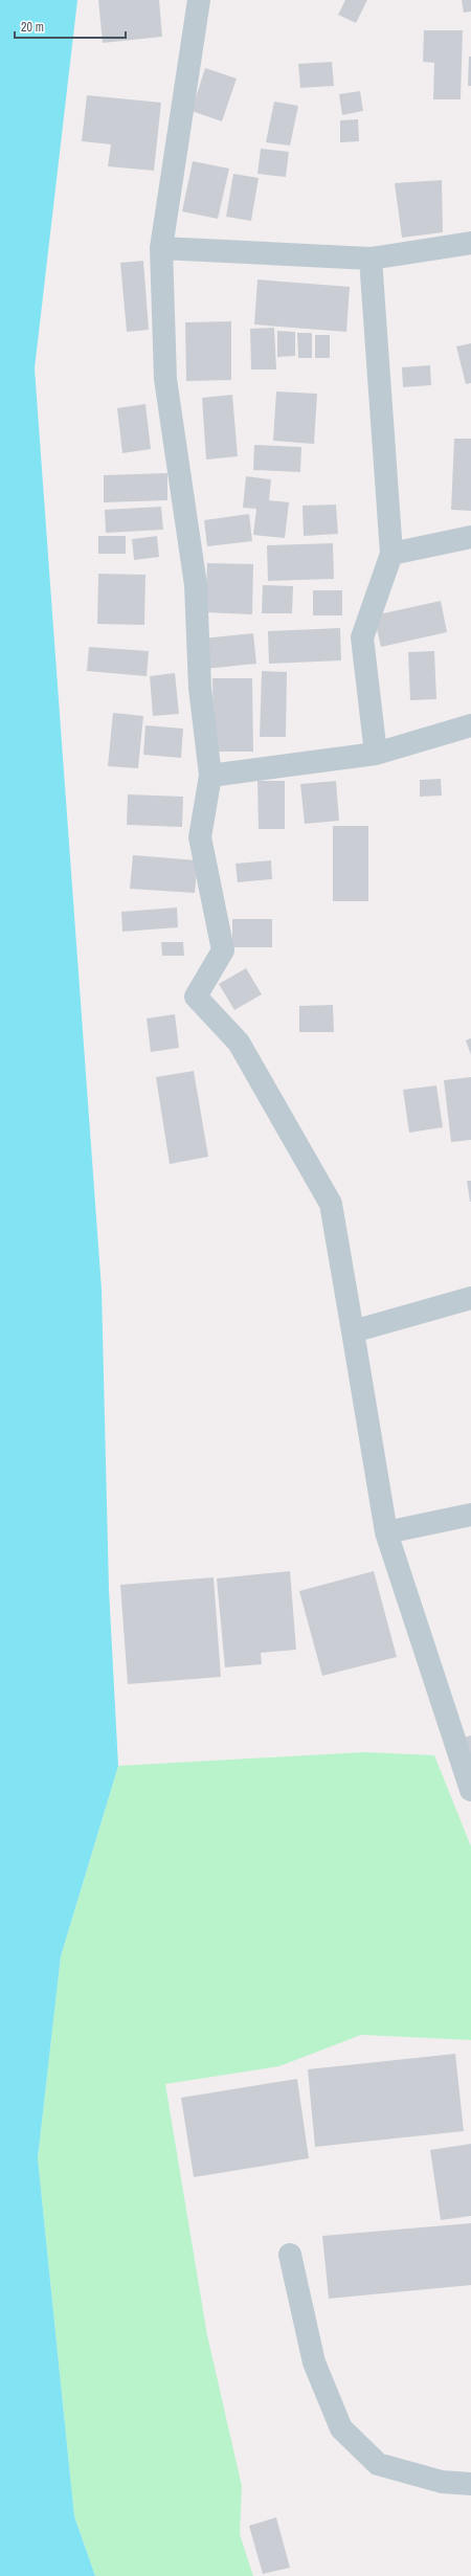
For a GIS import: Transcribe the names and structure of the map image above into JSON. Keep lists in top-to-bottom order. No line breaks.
{"scale_bar":"20 m"}
